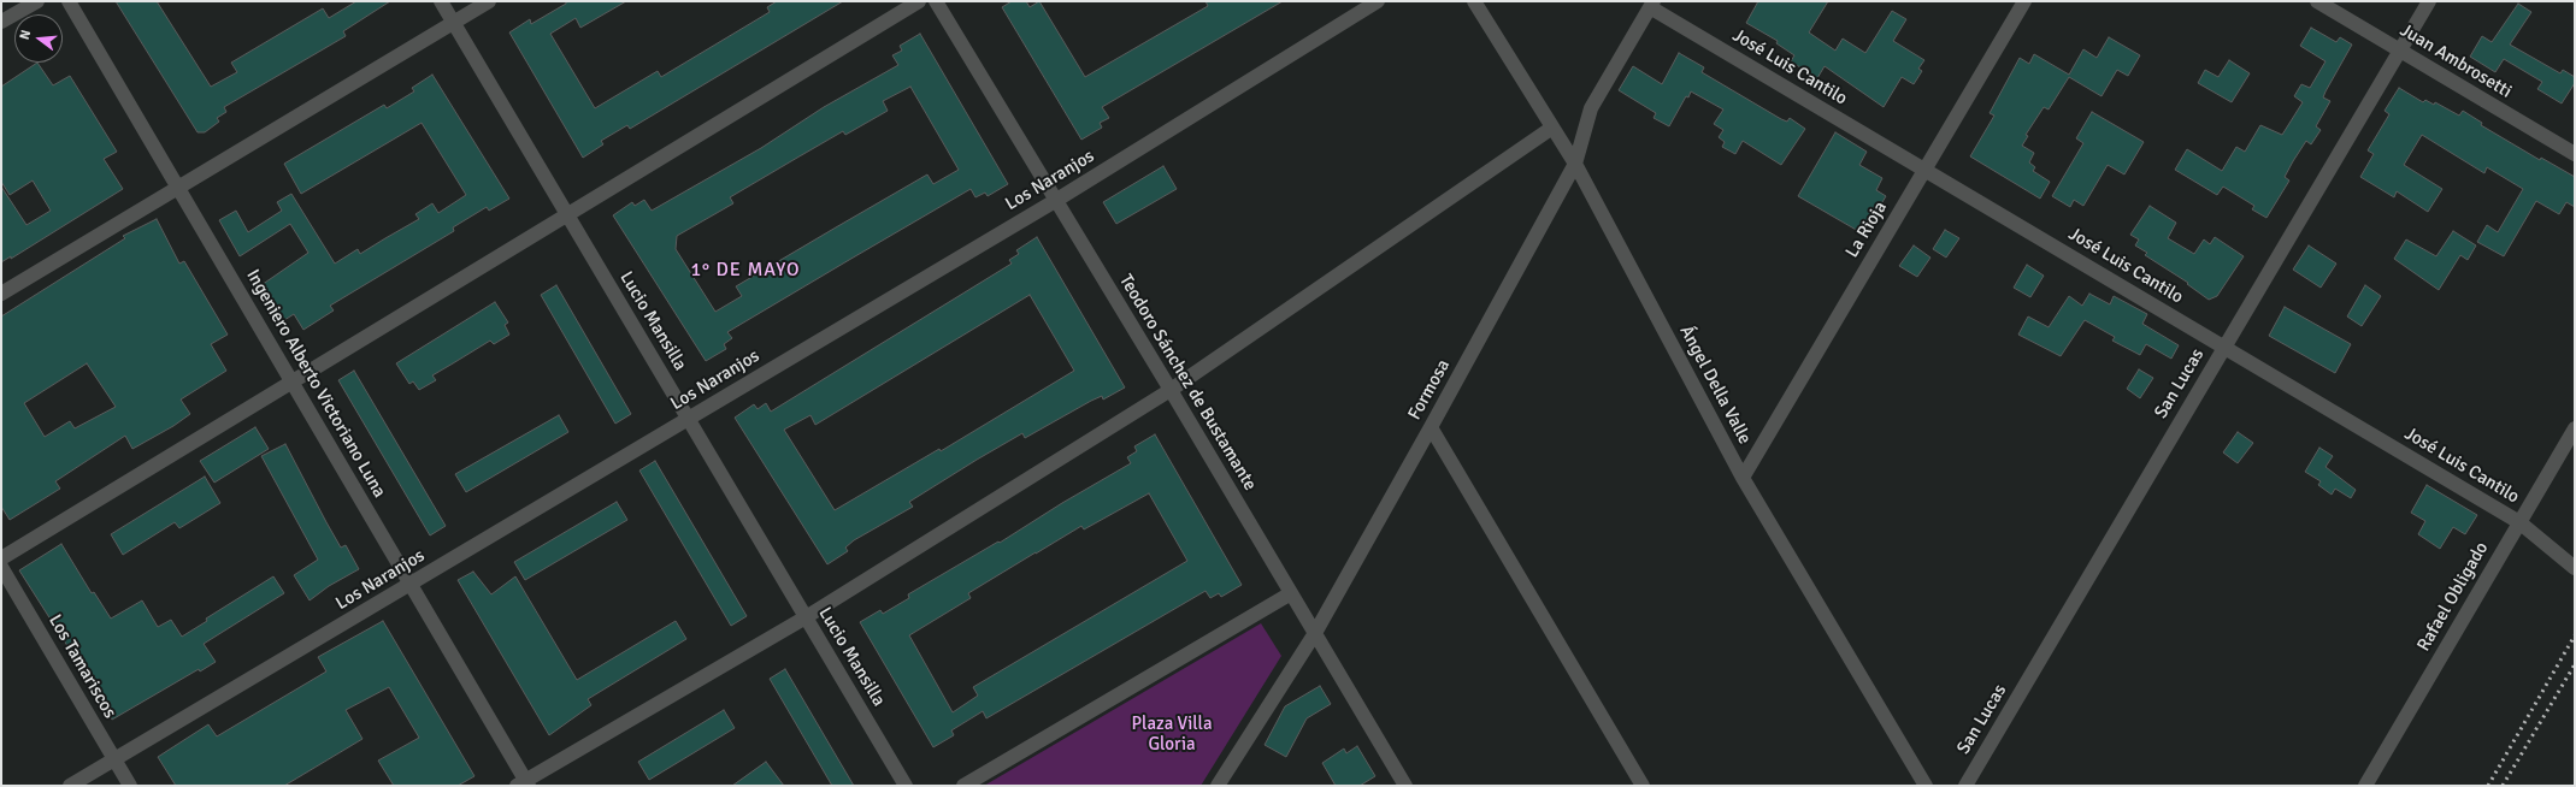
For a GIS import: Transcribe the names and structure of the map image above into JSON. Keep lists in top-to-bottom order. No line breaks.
{"streets":{"street":["Juan Ambrosetti","José Luis Cantilo","Los Naranjos","La Rioja","Lucio Mansilla","Teodoro Sánchez de Bustamante","Ingeniero Alberto Victoriano Luna","San Lucas","Ángel Della Valle","Formosa","Rafael Obligado","Los Tamariscos"]},"crossings":[["Juan Ambrosetti","San Lucas"],["José Luis Cantilo","La Rioja"],["José Luis Cantilo","San Lucas"],["José Luis Cantilo","Formosa"],["José Luis Cantilo","Rafael Obligado"],["Los Naranjos","Lucio Mansilla"],["Los Naranjos","Teodoro Sánchez de Bustamante"],["Los Naranjos","Ingeniero Alberto Victoriano Luna"],["Los Naranjos","Los Tamariscos"],["La Rioja","Ángel Della Valle"],["Teodoro Sánchez de Bustamante","Formosa"],["Ángel Della Valle","Formosa"]],"districts":["1° DE MAYO"],"parks":["Plaza Villa Gloria"],"north":"left"}
